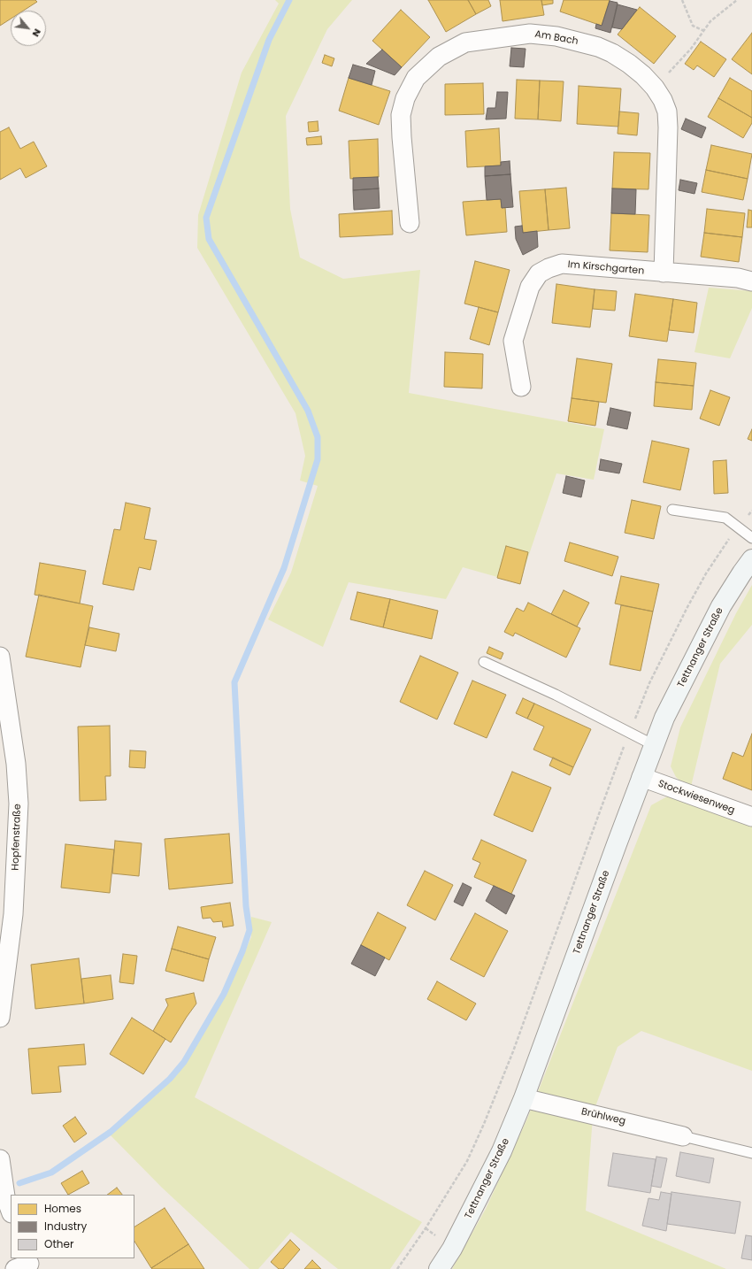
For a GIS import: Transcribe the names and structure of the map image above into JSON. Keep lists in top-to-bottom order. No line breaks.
{"streets":{"main road":["Tettnanger Straße"],"street":["Am Bach","Im Kirschgarten","Stockwiesenweg","Hopfenstraße","Brühlweg"]},"crossings":[["Am Bach","Im Kirschgarten"],["Tettnanger Straße","Stockwiesenweg"],["Tettnanger Straße","Brühlweg"]],"legend":["Homes","Industry","Other"],"north":"bottom right"}
